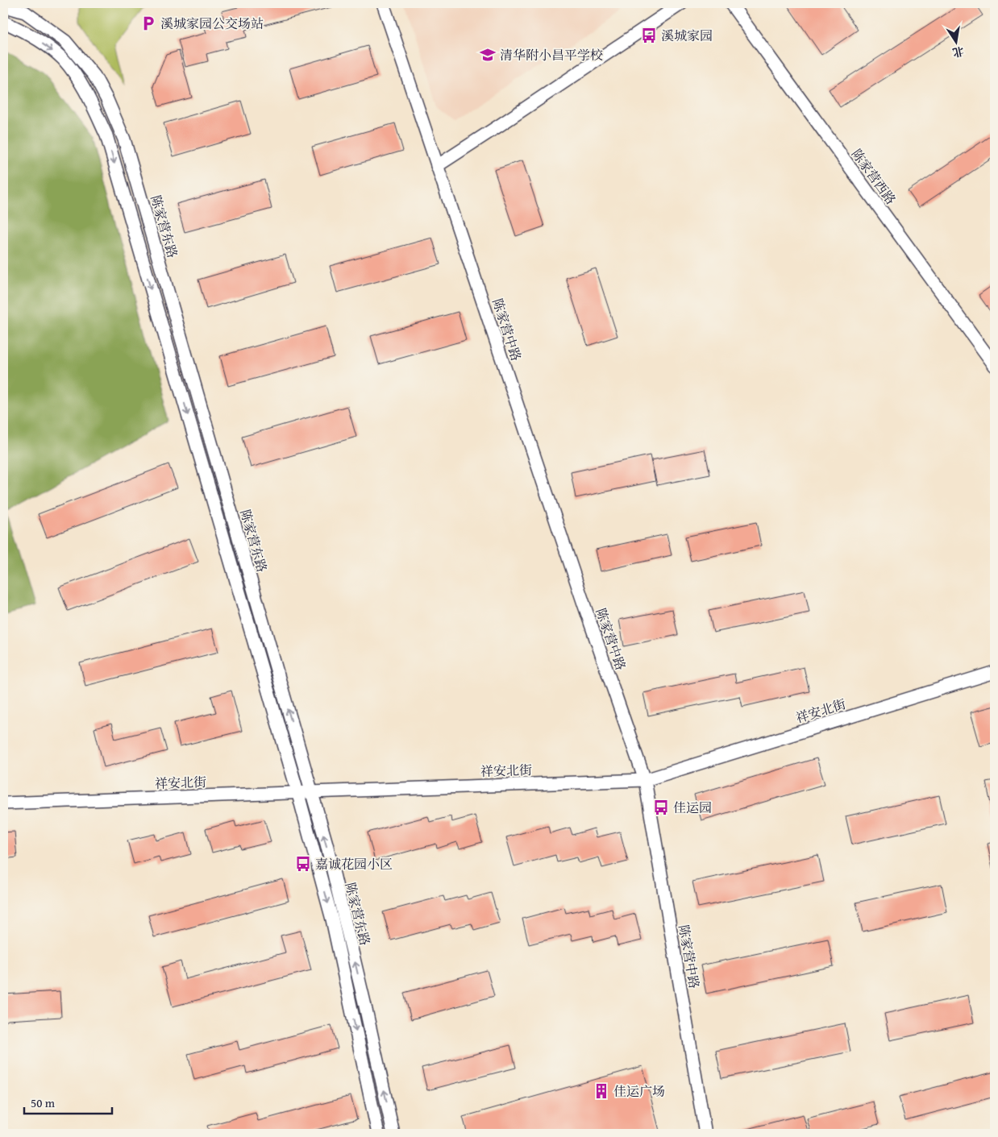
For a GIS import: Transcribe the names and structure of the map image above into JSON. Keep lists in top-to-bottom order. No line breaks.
{"streets":{"street":["陈家营西路","陈家营东路","陈家营中路","祥安北街"]},"crossings":[["陈家营东路","祥安北街"],["陈家营中路","祥安北街"]],"places":{"parking":["溪城家园公交场站"],"bus stop":["溪城家园","佳运园","嘉诚花园小区"],"school or university":["清华附小昌平学校"],"building":["佳运广场"]},"scale_bar":"50 m","north":"bottom"}
